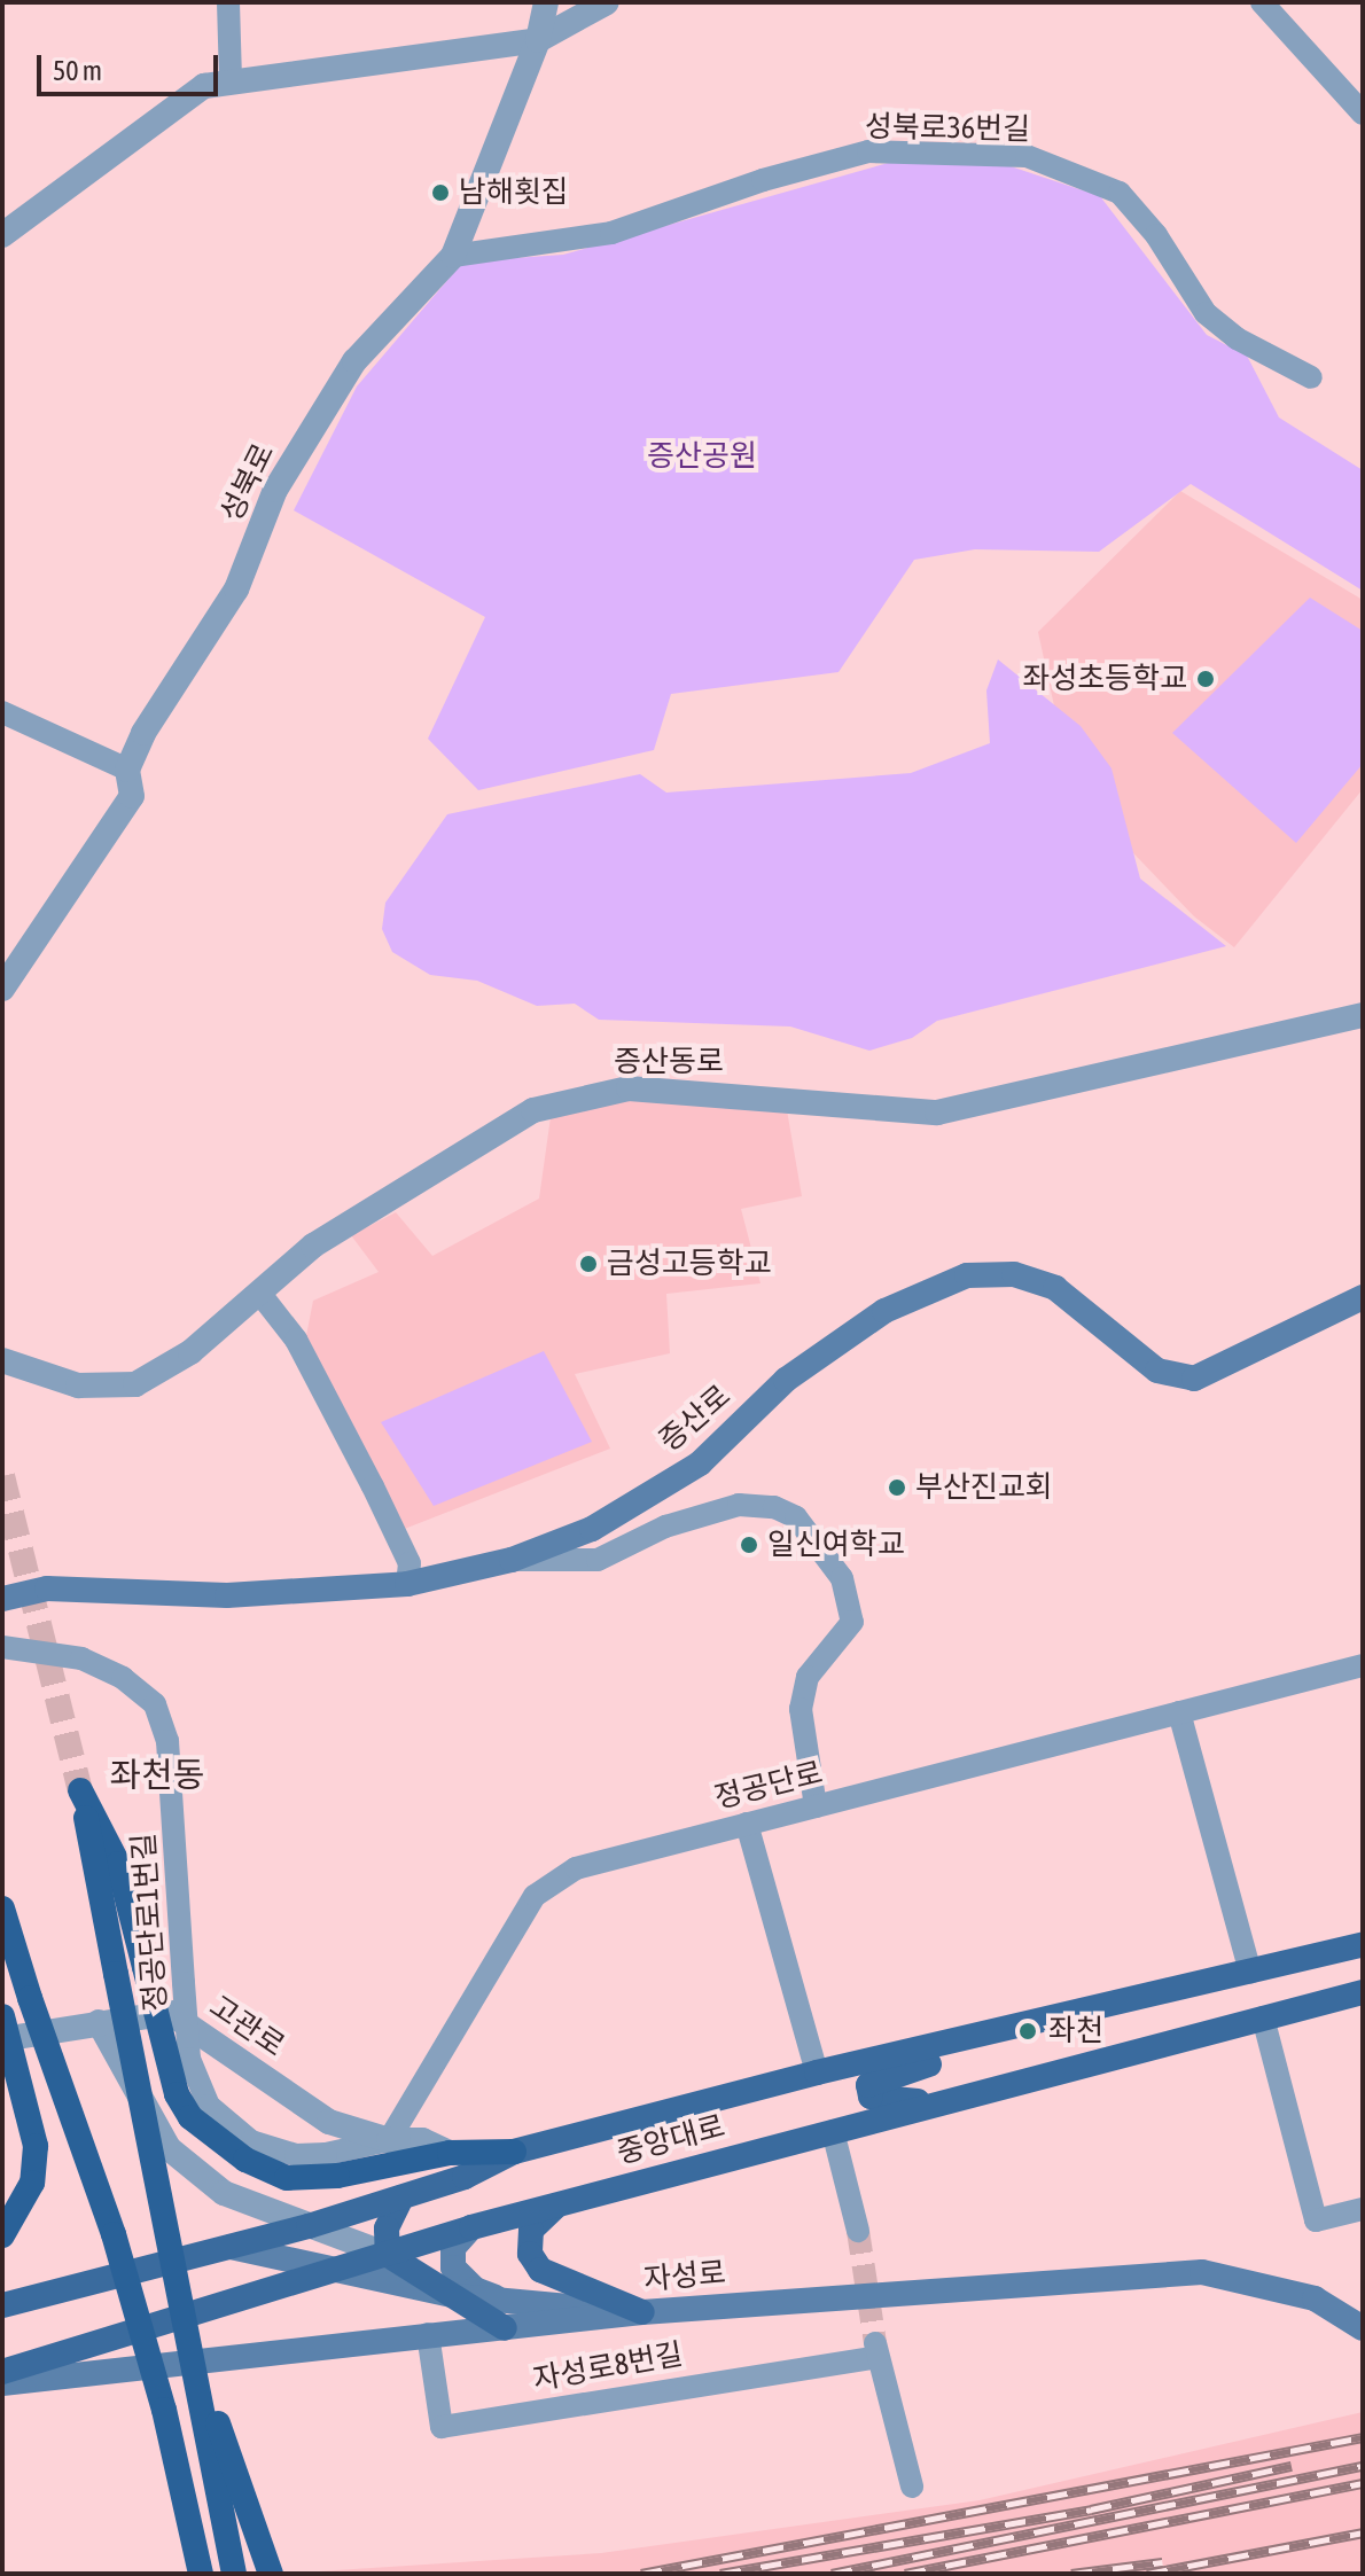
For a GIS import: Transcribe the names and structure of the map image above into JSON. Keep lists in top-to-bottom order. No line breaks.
{"streets":{"main road":["증산로","중앙대로","자성로"],"street":["성북로36번길","성북로","증산동로","정공단로","정공단로1번길","고관로","자성로8번길"]},"crossings":[["성북로36번길","성북로"],["정공단로","정공단로1번길"],["정공단로","고관로"],["정공단로1번길","고관로"],["자성로","자성로8번길"]],"districts":["좌천동"],"parks":["증산공원"],"places":["남해횟집","좌성초등학교","금성고등학교","부산진교회","일신여학교","좌천"],"scale_bar":"50 m"}
